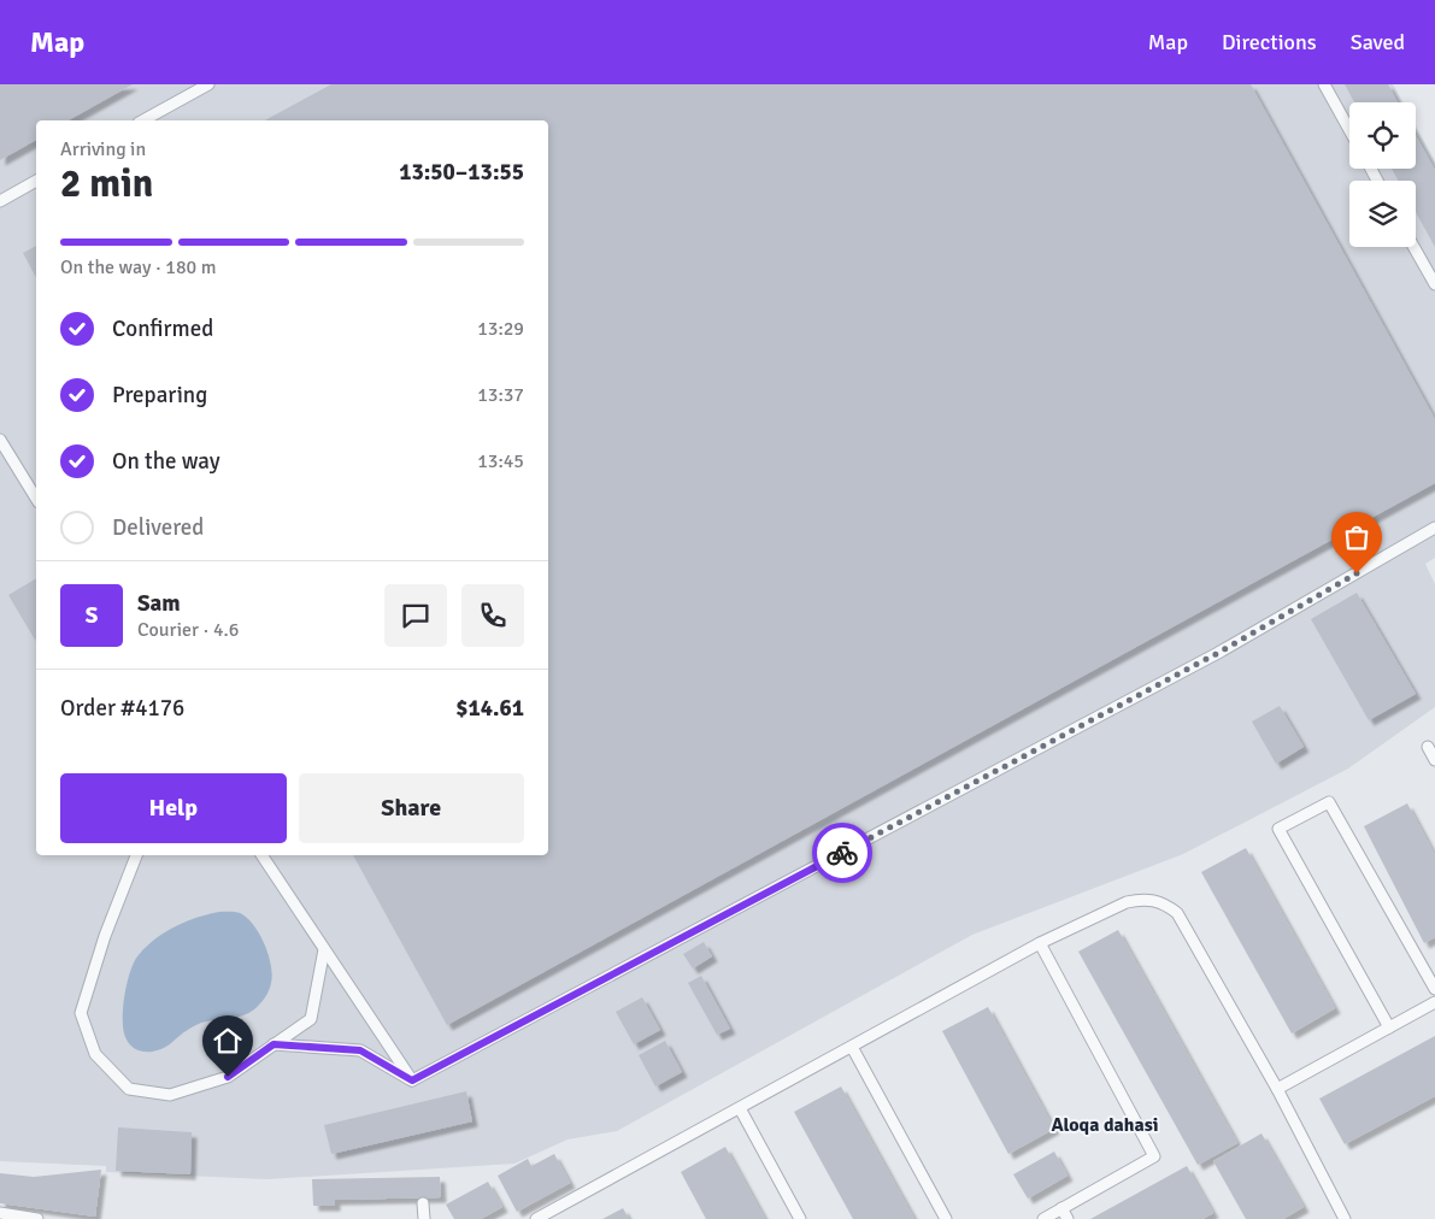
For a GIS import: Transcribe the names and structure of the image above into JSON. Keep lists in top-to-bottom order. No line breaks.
{"districts":["Aloqa dahasi"],"page":{"header":"Map","nav":["Map","Directions","Saved"],"heading":["2 min","Arriving in","13:50–13:55"],"panel":["Sam","Courier · 4.6","Order #4176","$14.61"],"bar":"On the way · 180 m","list":[["Confirmed","13:29"],["Preparing","13:37"],["On the way","13:45"],"Delivered"],"round":"S","buttons":["Help","Share"]}}
